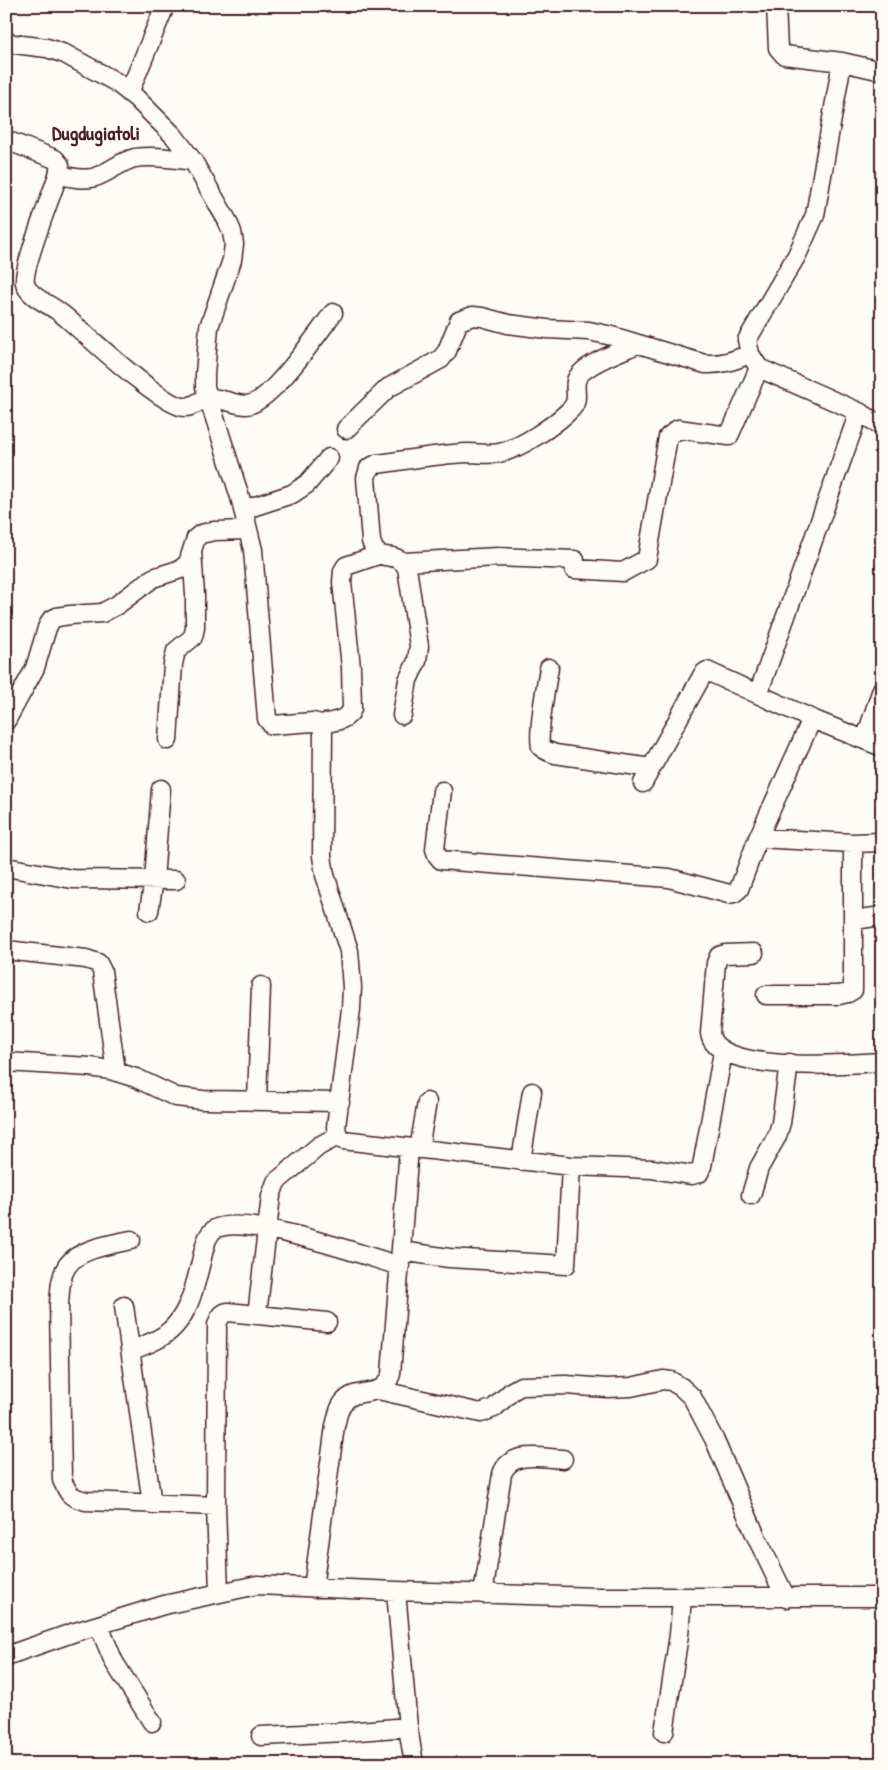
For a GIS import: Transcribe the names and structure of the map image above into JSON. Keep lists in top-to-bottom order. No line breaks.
{"districts":["Dugdugiatoli"]}
